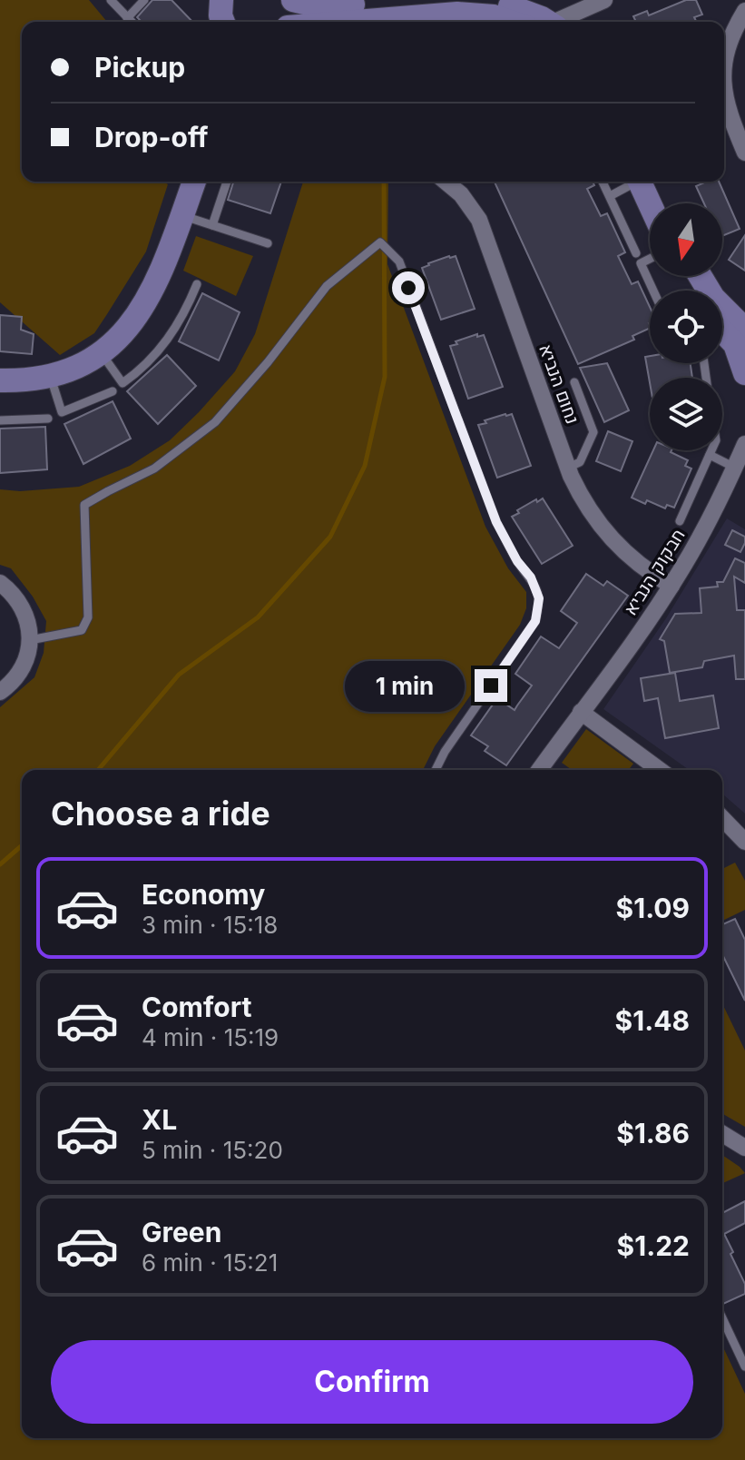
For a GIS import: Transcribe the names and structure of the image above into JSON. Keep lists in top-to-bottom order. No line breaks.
{"streets":{"street":["נחום הנביא","חבקוק הנביא"]},"crossings":[["נחום הנביא","חבקוק הנביא"]],"north":"bottom","page":{"banner":["Pickup","Drop-off"],"bubble":"1 min","heading":"Choose a ride","list":[{"name":"Economy","note":"3 min · 15:18","value":"$1.09"},{"name":"Comfort","note":"4 min · 15:19","value":"$1.48"},{"name":"XL","note":"5 min · 15:20","value":"$1.86"},{"name":"Green","note":"6 min · 15:21","value":"$1.22"}],"buttons":"Confirm"}}
